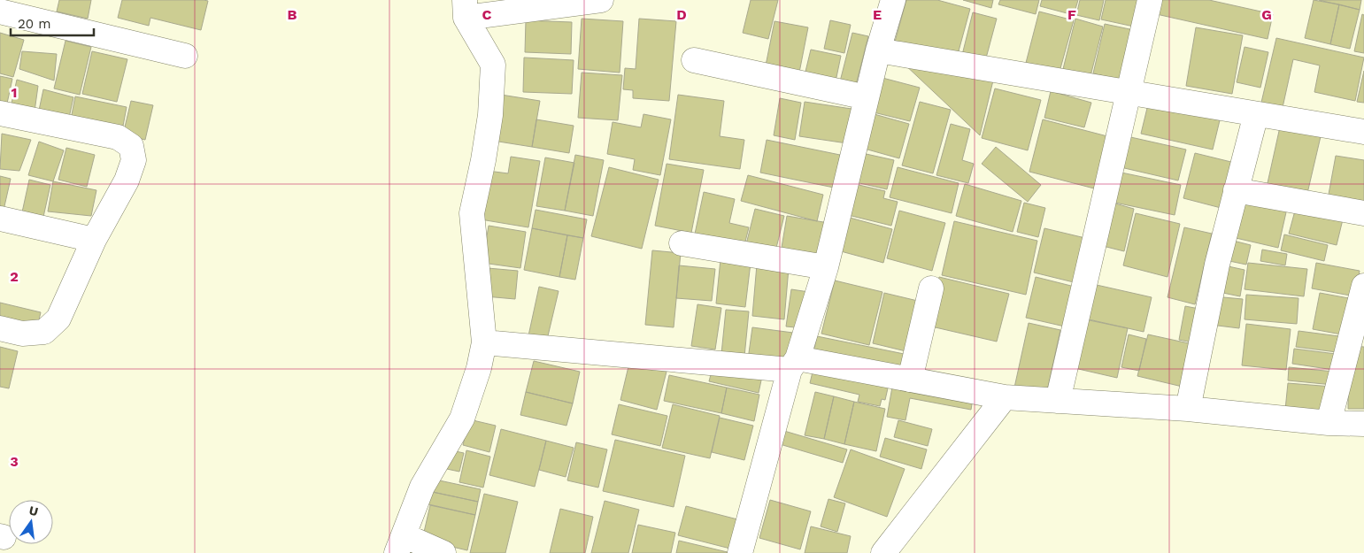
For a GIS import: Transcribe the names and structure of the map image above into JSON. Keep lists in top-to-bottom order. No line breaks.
{"scale_bar":"20 m","north":"top","grid":{"columns":["B","C","D","E","F","G"],"rows":["1","2","3"]}}
